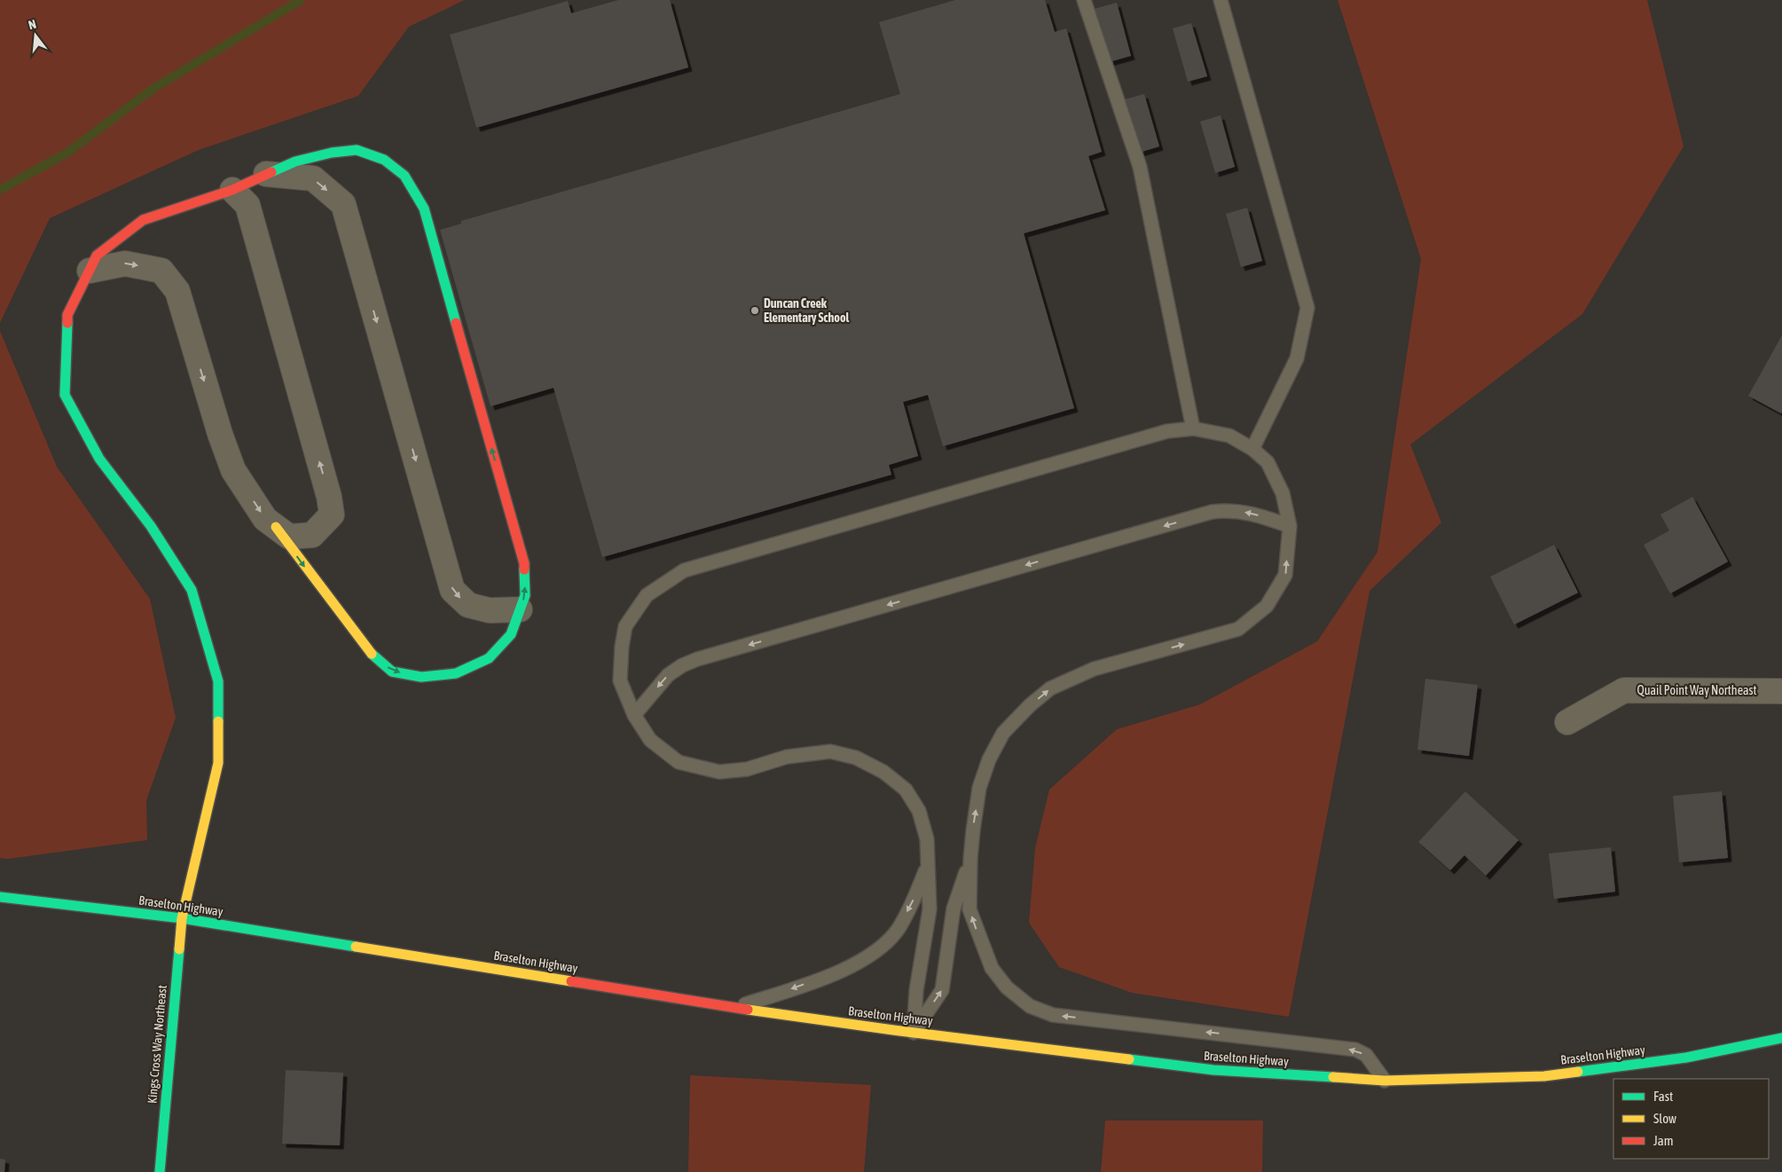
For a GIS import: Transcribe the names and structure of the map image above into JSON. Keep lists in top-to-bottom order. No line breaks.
{"streets":{"street":["Quail Point Way Northeast","Braselton Highway","Kings Cross Way Northeast"]},"crossings":[["Braselton Highway","Kings Cross Way Northeast"]],"places":["Duncan Creek Elementary School"],"legend":["Fast","Slow","Jam"],"north":"top"}
